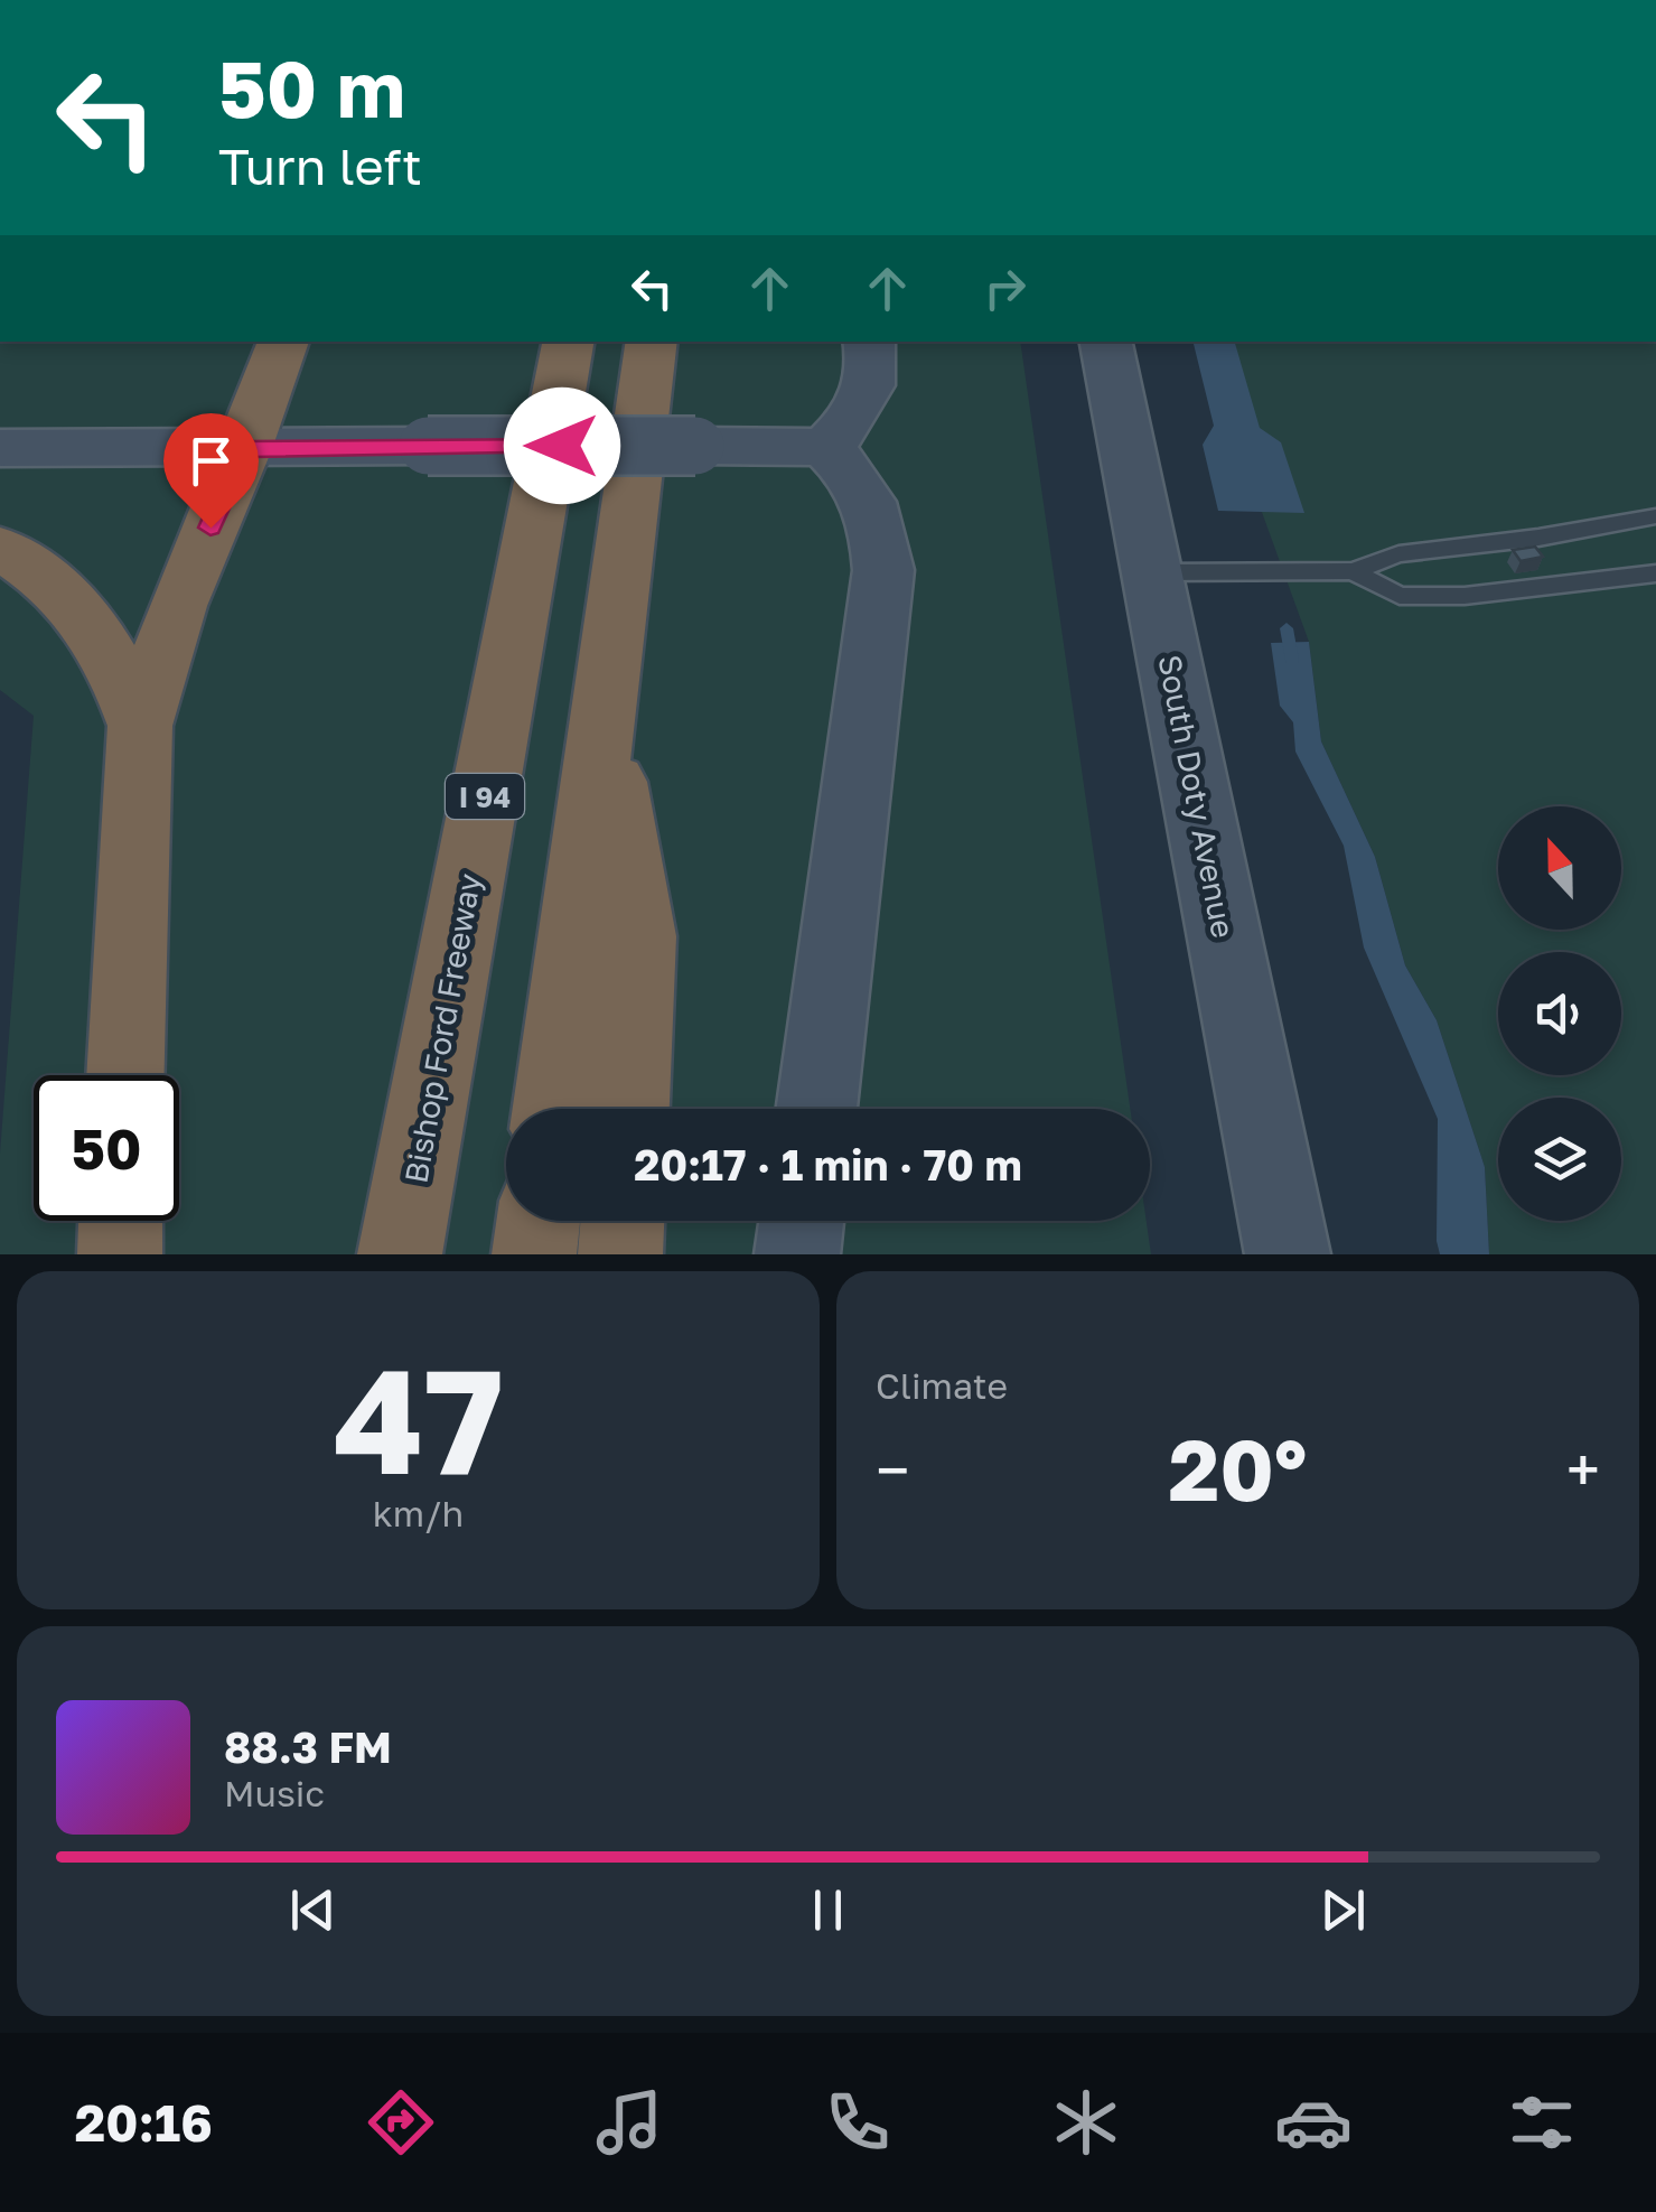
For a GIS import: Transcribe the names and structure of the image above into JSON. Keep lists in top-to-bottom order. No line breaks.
{"streets":{"highway":["I 94","Bishop Ford Freeway"],"main road":["South Doty Avenue"]},"north":"top","page":{"turn":["50 m","Turn left"],"limit":"50","trip":"20:17 · 1 min · 70 m","tile":[["47","km/h"],"Climate"],"heat":["−","20°","+"],"song":["88.3 FM","Music"],"tabs":"20:16"}}
